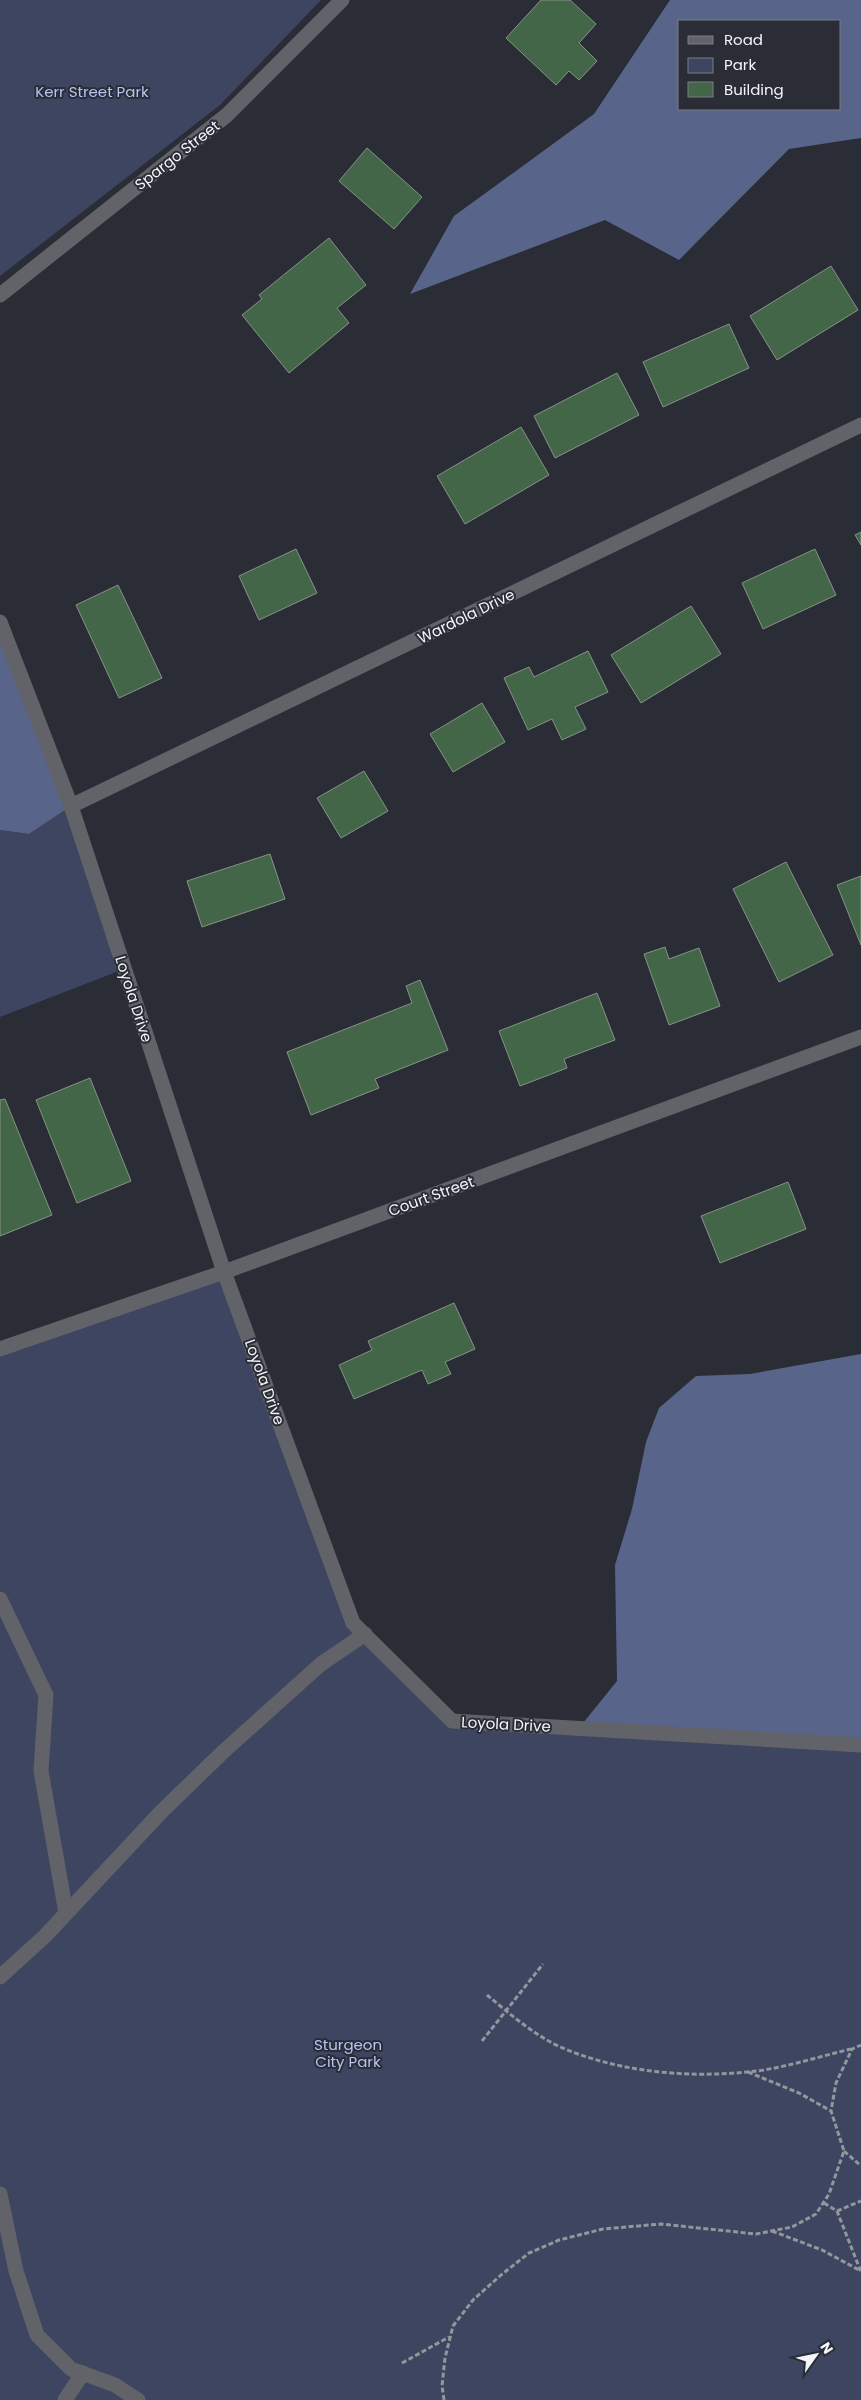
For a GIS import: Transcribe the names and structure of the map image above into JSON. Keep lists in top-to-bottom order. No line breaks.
{"streets":{"street":["Spargo Street","Wardola Drive","Loyola Drive","Court Street"]},"crossings":[["Wardola Drive","Loyola Drive"],["Loyola Drive","Court Street"]],"parks":["Kerr Street Park","Sturgeon City Park"],"legend":["Road","Park","Building"],"north":"top right"}
